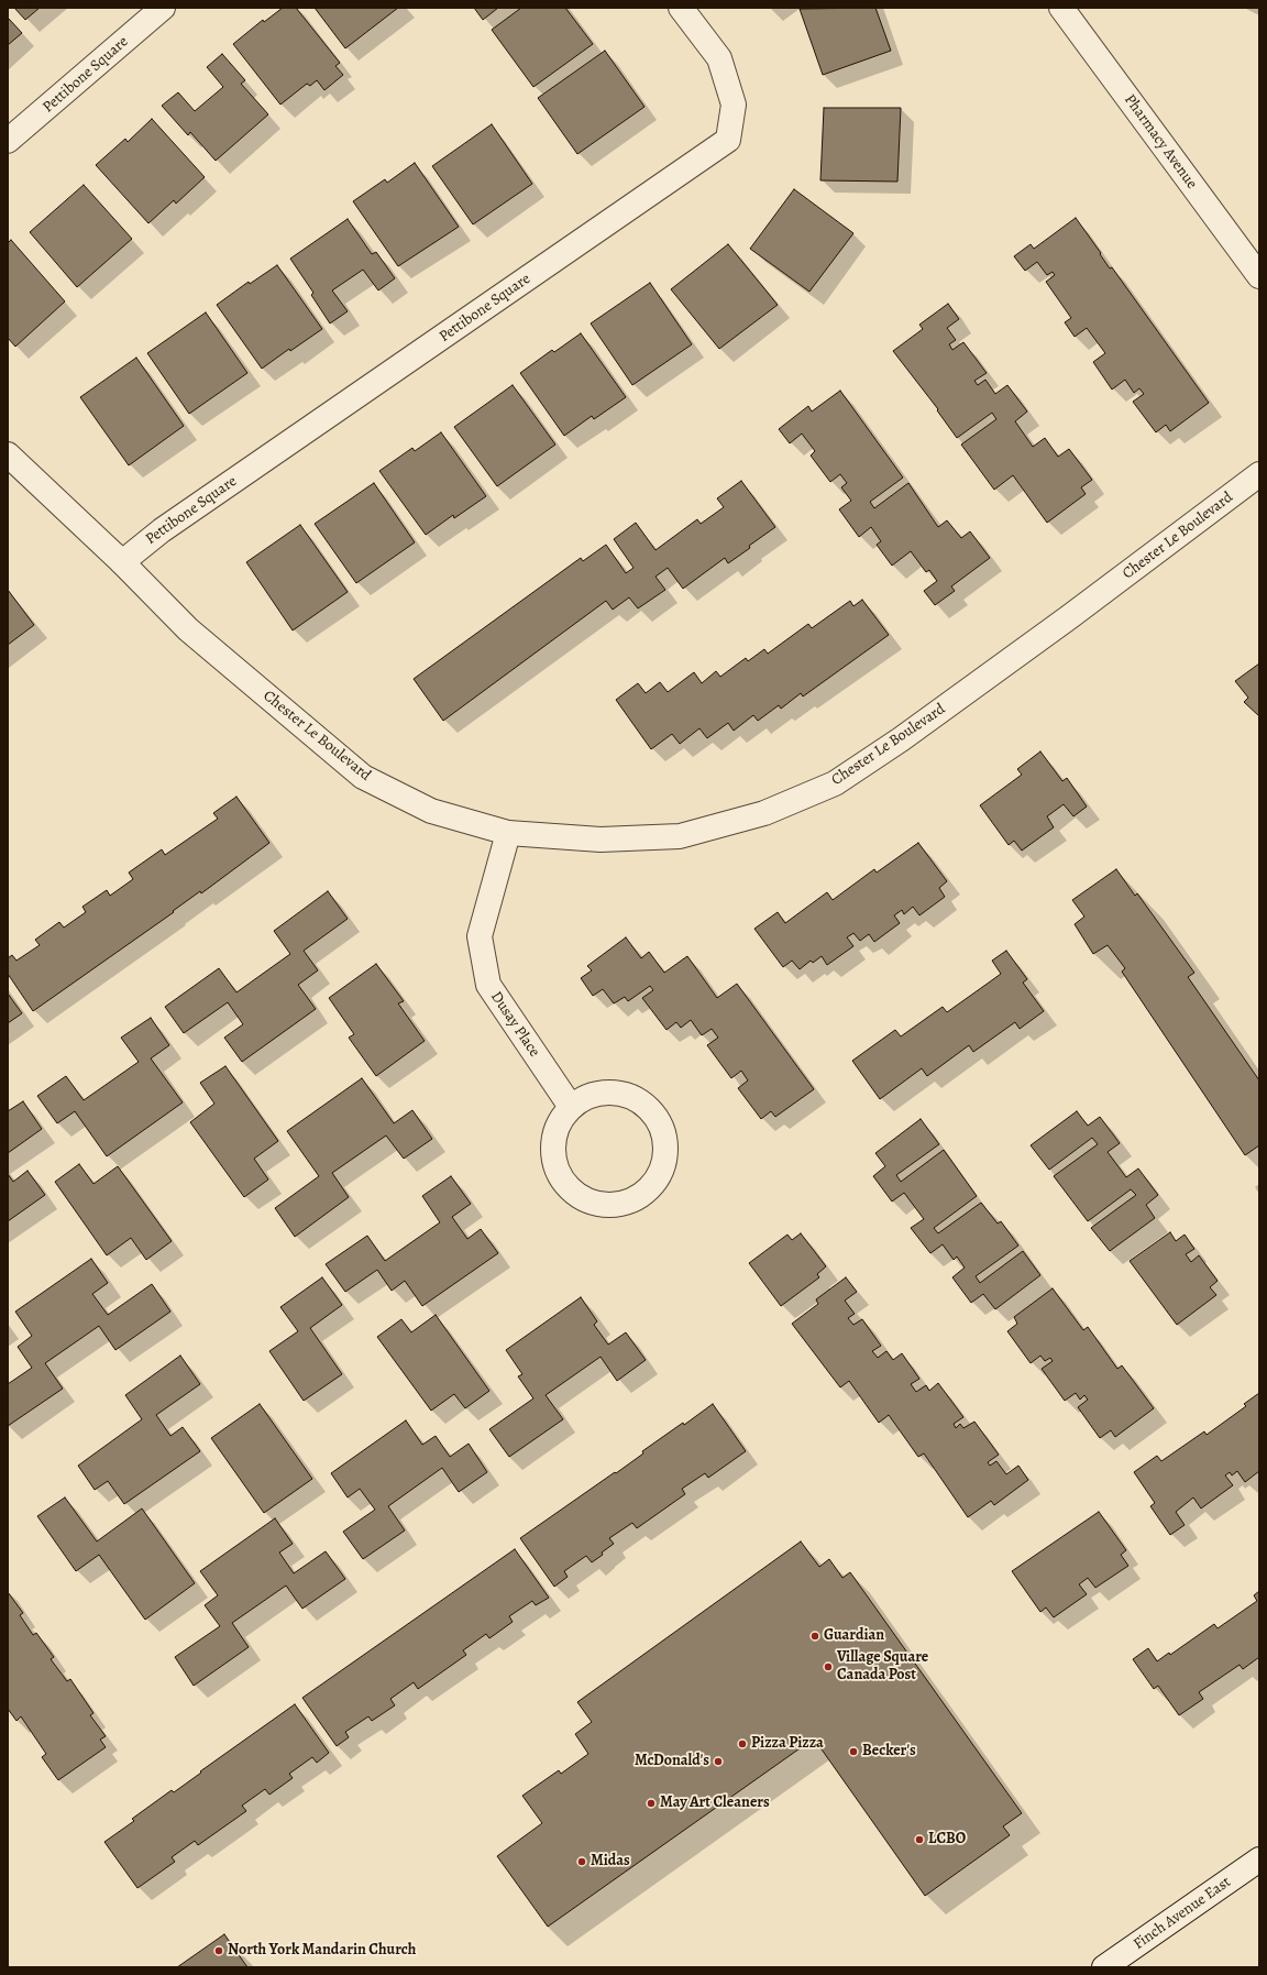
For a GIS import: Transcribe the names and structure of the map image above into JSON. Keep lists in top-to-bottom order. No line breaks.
{"streets":{"street":["Pettibone Square","Pharmacy Avenue","Chester Le Boulevard","Dusay Place","Finch Avenue East"]},"crossings":[["Pettibone Square","Chester Le Boulevard"],["Chester Le Boulevard","Dusay Place"]],"places":["Guardian","Village Square Canada Post","Pizza Pizza","Becker's","McDonald's","May Art Cleaners","LCBO","Midas","North York Mandarin Church"]}
